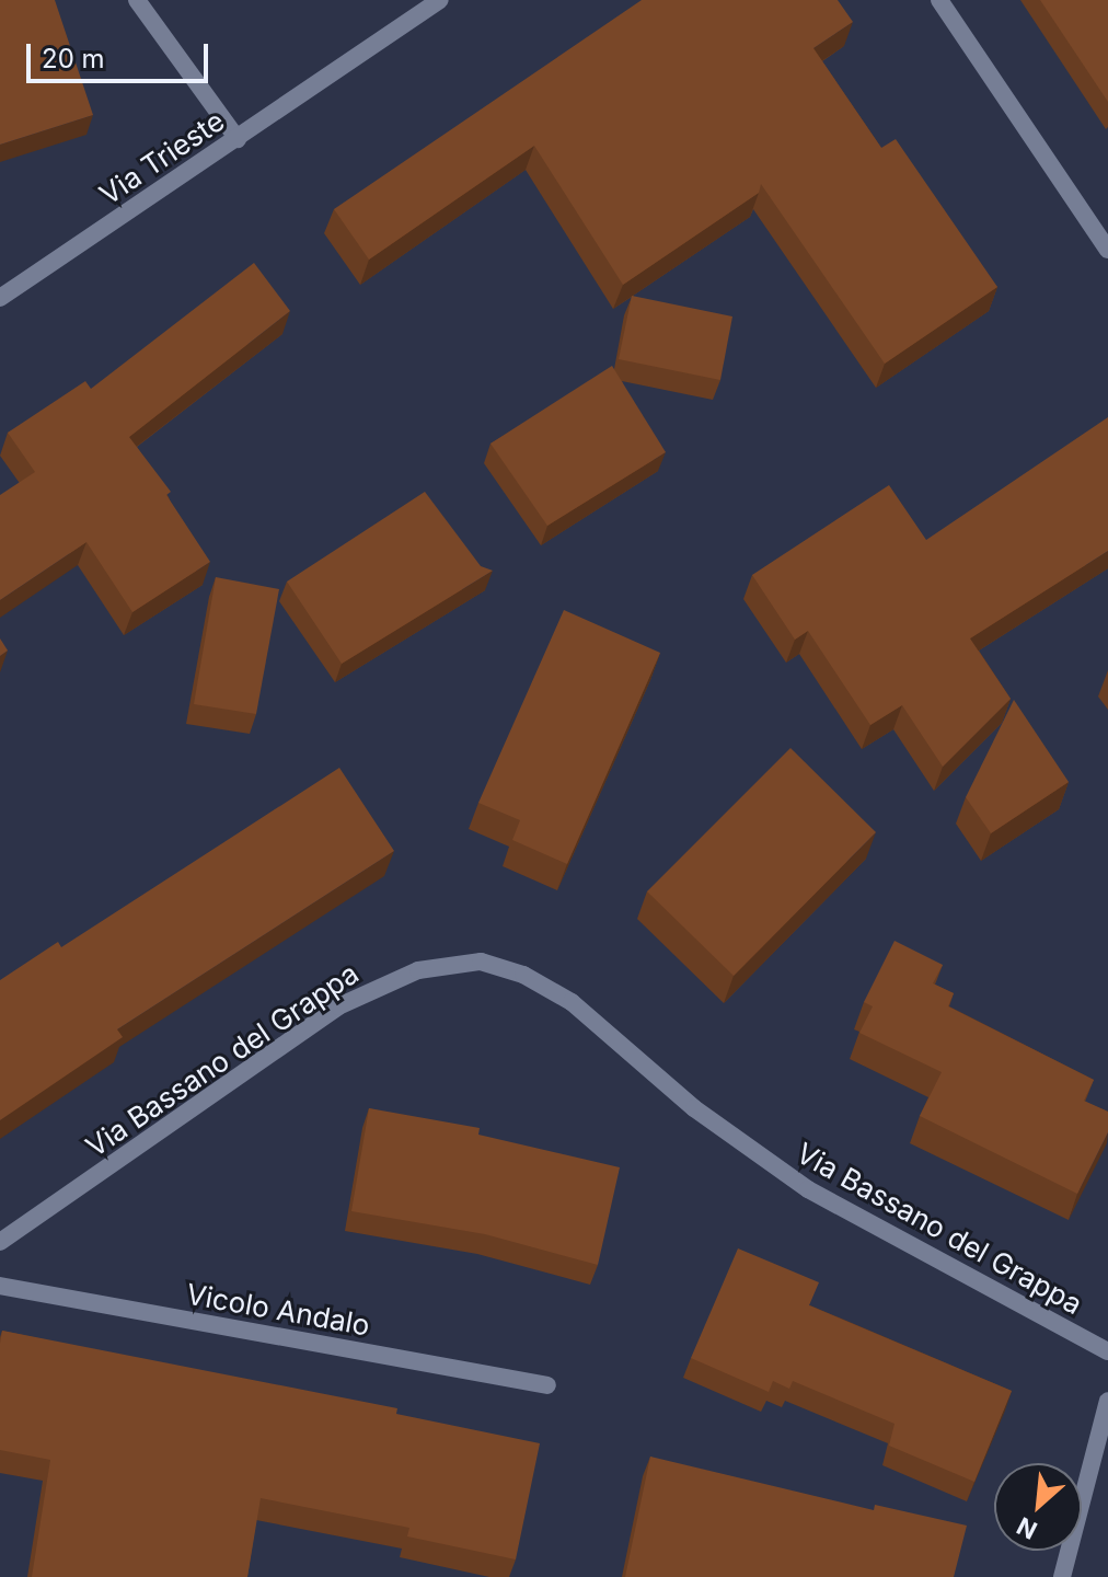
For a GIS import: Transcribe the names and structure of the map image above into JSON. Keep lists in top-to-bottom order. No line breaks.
{"streets":{"street":["Via Trieste","Via Bassano del Grappa","Vicolo Andalo"]},"scale_bar":"20 m","north":"bottom left"}
